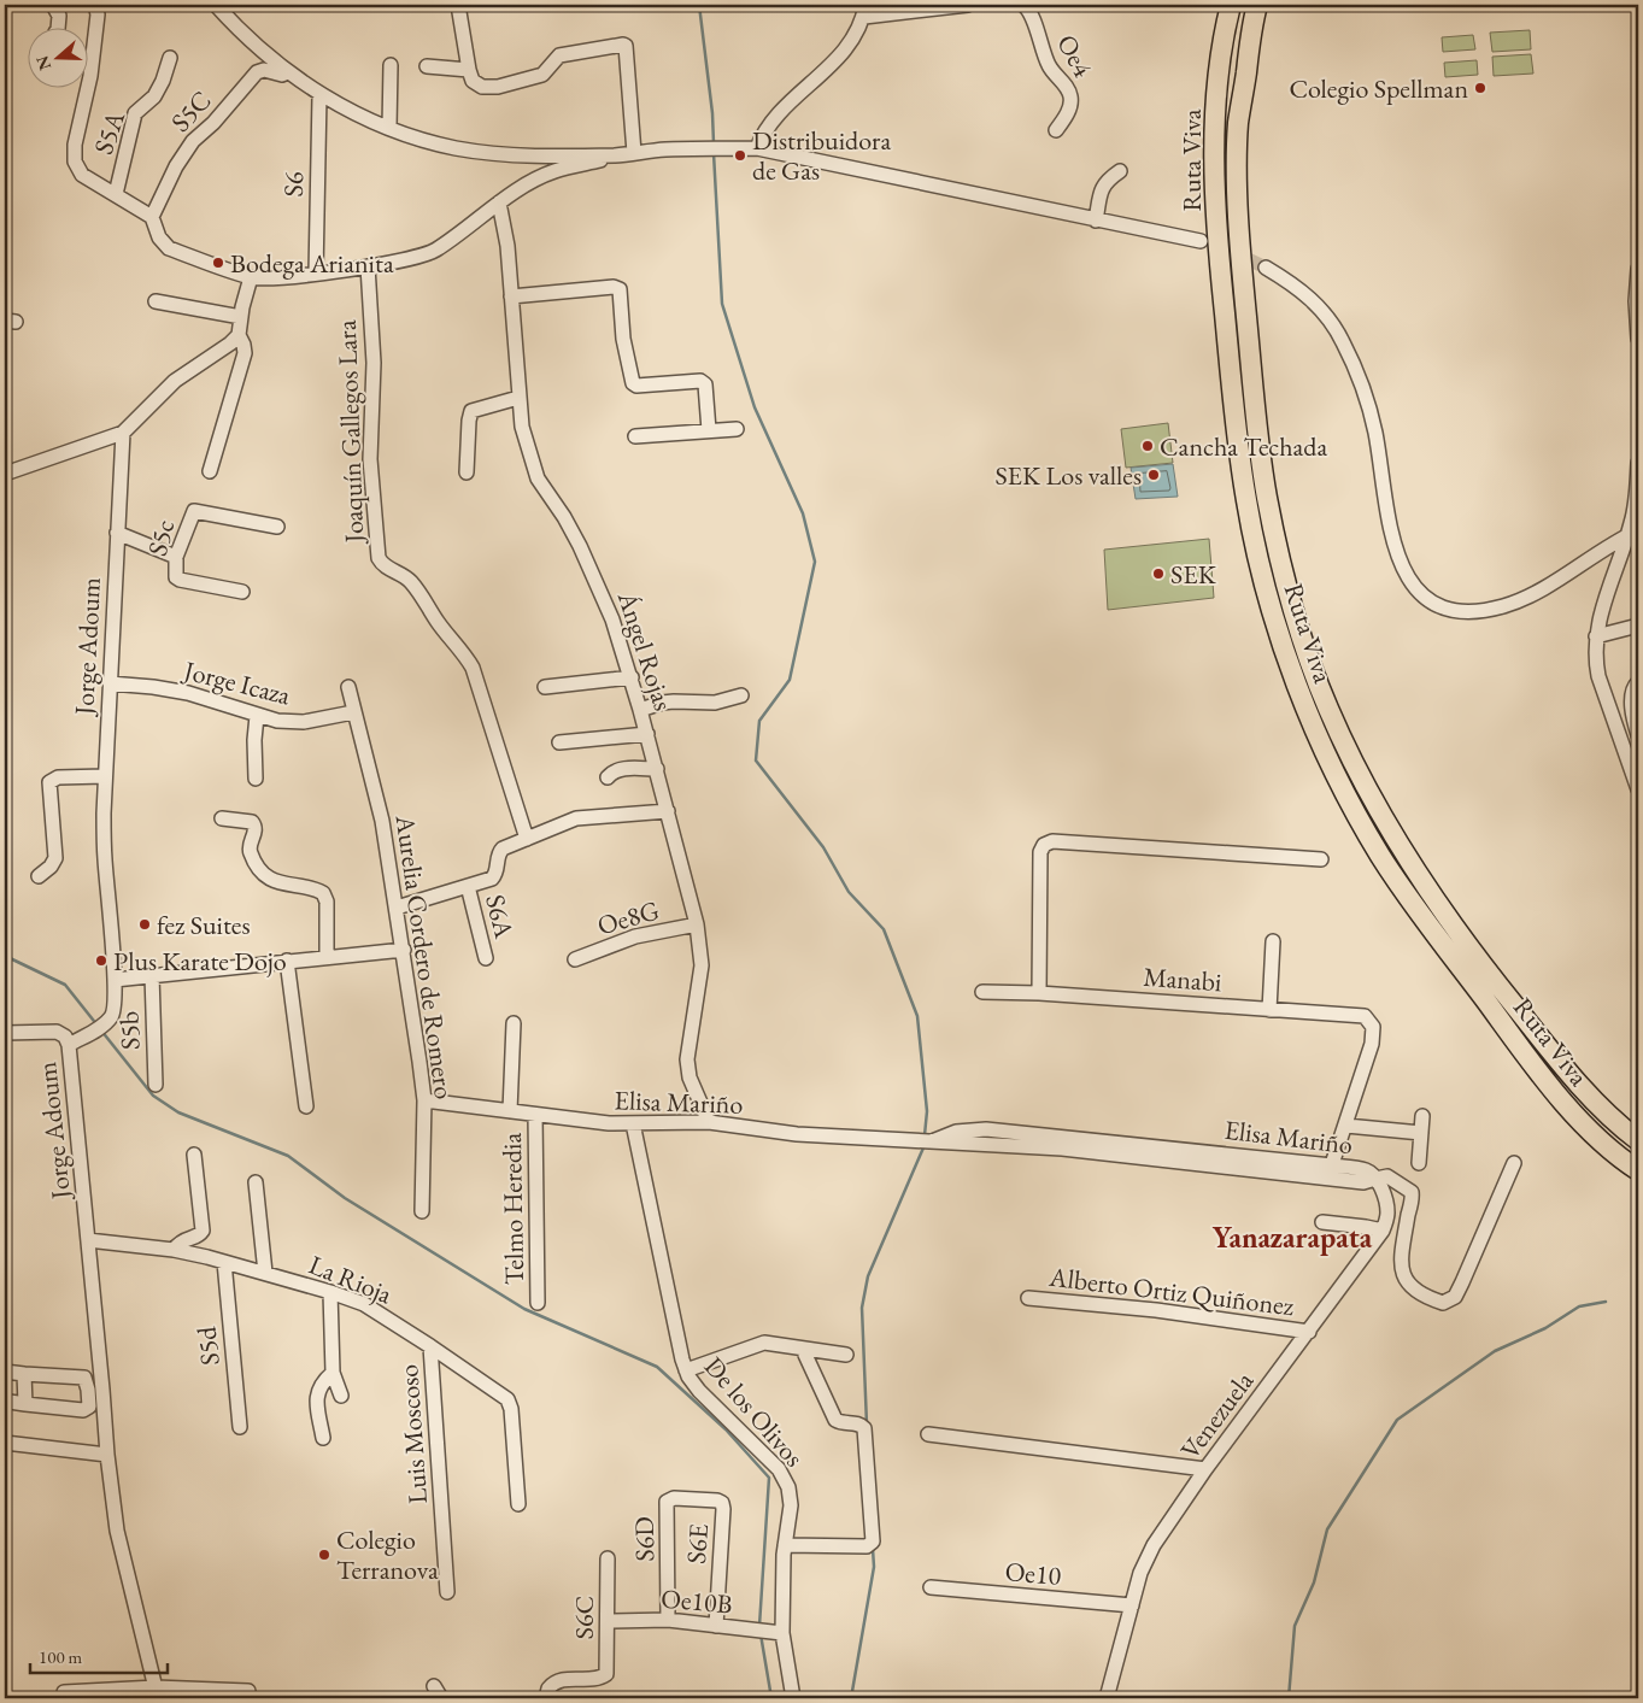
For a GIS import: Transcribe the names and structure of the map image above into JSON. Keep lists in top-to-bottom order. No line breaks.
{"streets":{"highway":["Ruta Viva"],"street":["Oe4","S5C","S5A","S6","Joaquín Gallegos Lara","S5c","Jorge Adoum","Ángel Rojas","Jorge Icaza","S6A","Oe8G","Aurelia Cordero de Romero","Manabi","S5b","Elisa Mariño","Telmo Heredia","La Rioja","Alberto Ortiz Quiñonez","S5d","De los Olivos","Venezuela","Luis Moscoso","S6D","S6E","Oe10","Oe10B","S6C"]},"crossings":[["Jorge Adoum","Jorge Icaza"],["Jorge Adoum","La Rioja"],["Ángel Rojas","Oe8G"],["Ángel Rojas","Elisa Mariño"],["Jorge Icaza","Aurelia Cordero de Romero"],["Aurelia Cordero de Romero","Elisa Mariño"],["Elisa Mariño","Telmo Heredia"],["Elisa Mariño","De los Olivos"],["La Rioja","S5d"],["La Rioja","Luis Moscoso"],["Alberto Ortiz Quiñonez","Venezuela"],["De los Olivos","Oe10B"],["Venezuela","Oe10"],["S6D","S6E"],["S6D","Oe10B"],["S6E","Oe10B"],["Oe10B","S6C"]],"districts":["Yanazarapata"],"places":["Colegio Spellman","Distribuidora de Gas","Bodega Arianita","Cancha Techada","SEK Los valles","SEK","fez Suites","Plus Karate Dojo","Colegio Terranova"],"scale_bar":"100 m","north":"left"}
